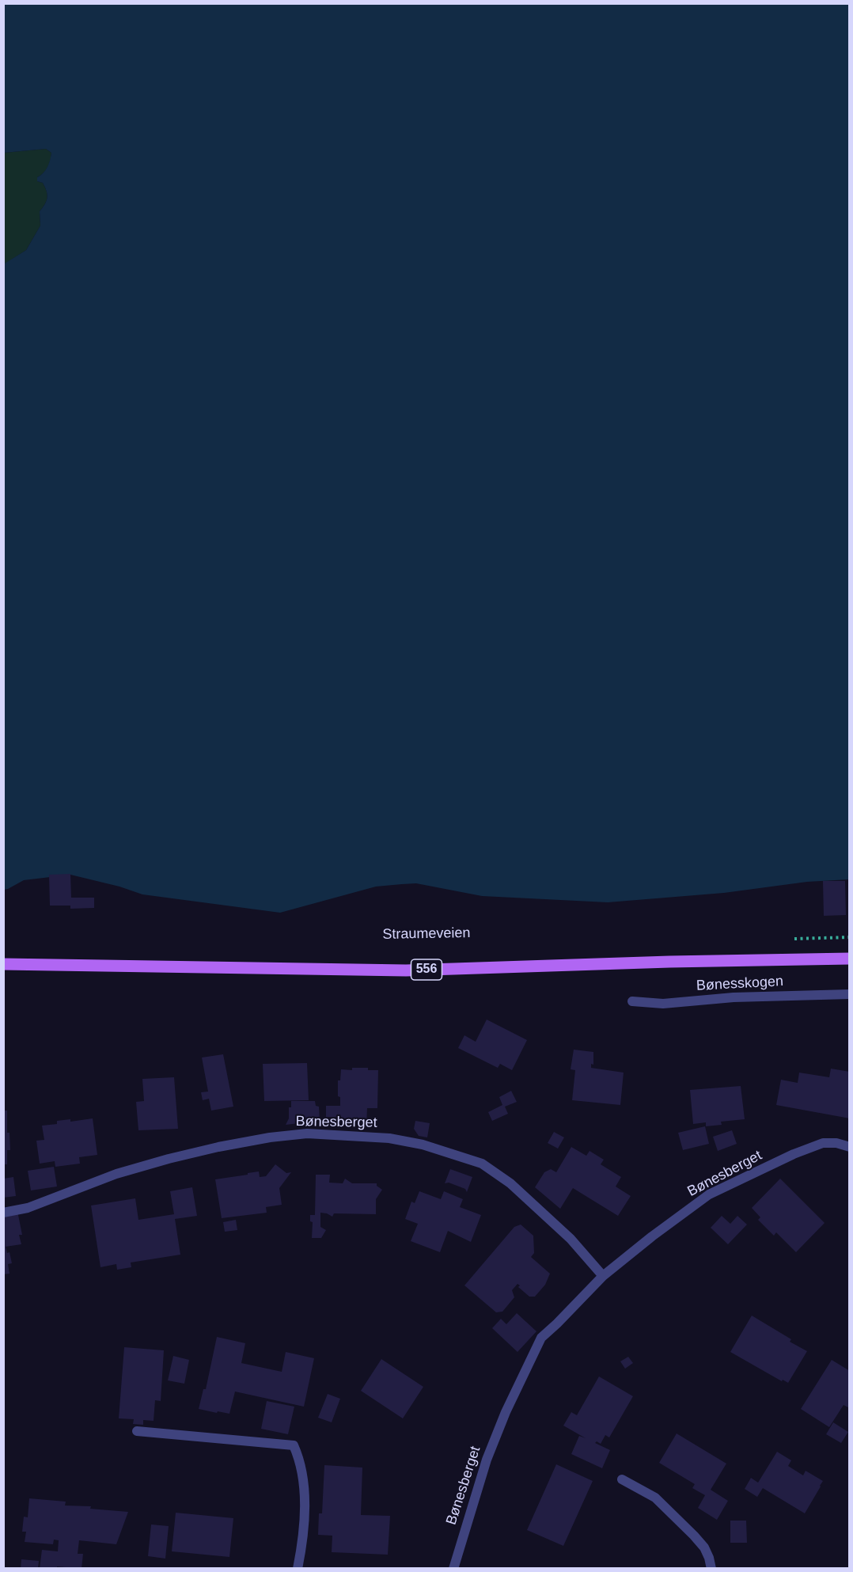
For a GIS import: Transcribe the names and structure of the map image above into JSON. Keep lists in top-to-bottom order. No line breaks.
{"streets":{"main road":["556"],"street":["Bønesskogen","Bønesberget"]}}
